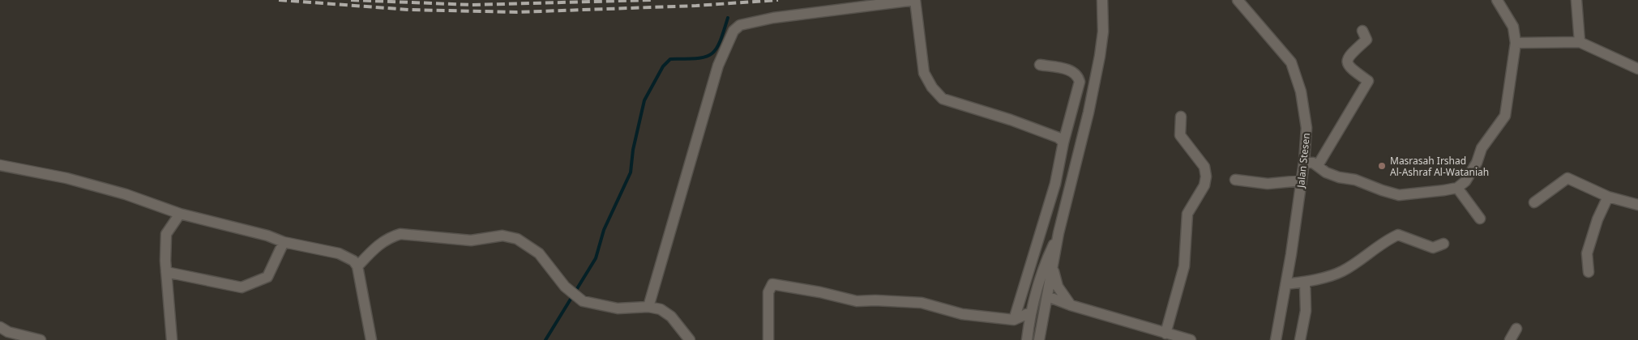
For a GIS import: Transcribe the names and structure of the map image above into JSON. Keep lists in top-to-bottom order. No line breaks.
{"streets":{"street":["Jalan Stesen"]},"places":["Masrasah Irshad Al-Ashraf Al-Wataniah"]}
